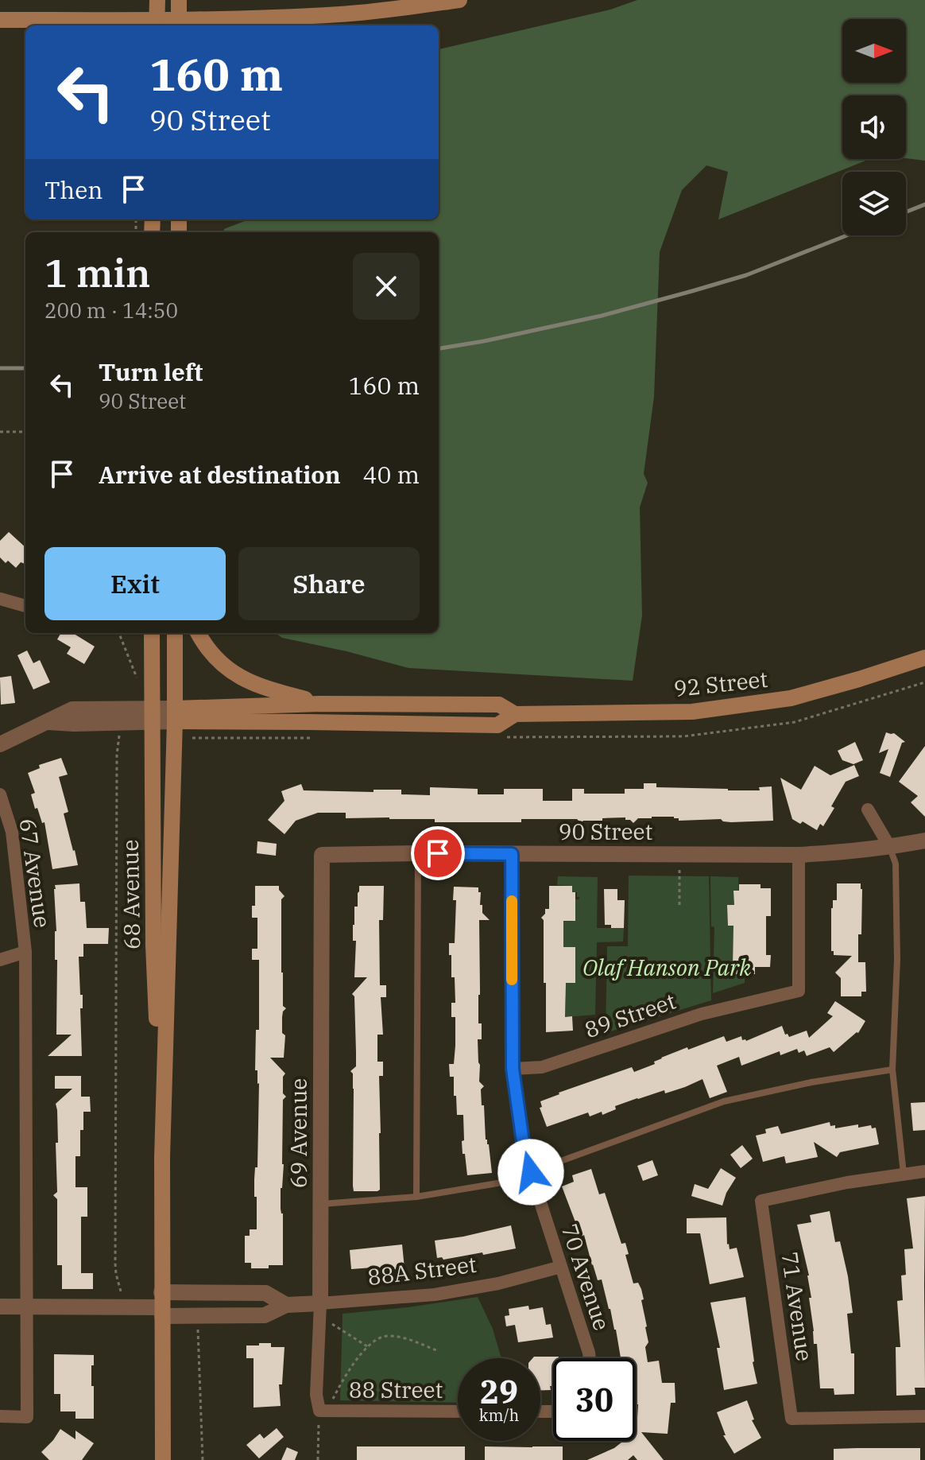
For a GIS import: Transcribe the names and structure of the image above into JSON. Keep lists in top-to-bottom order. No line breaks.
{"streets":{"main road":["92 Street","68 Avenue"],"street":["90 Street","67 Avenue","89 Street","69 Avenue","88A Street","70 Avenue","71 Avenue","88 Street"]},"crossings":[["92 Street","68 Avenue"],["90 Street","89 Street"],["90 Street","69 Avenue"],["90 Street","70 Avenue"],["67 Avenue","88A Street"],["68 Avenue","88A Street"],["89 Street","70 Avenue"],["69 Avenue","88A Street"],["69 Avenue","88 Street"],["88A Street","70 Avenue"]],"parks":["Olaf Hanson Park"],"north":"right","page":{"turn":["160 m","90 Street"],"then":"Then","heading":["1 min","200 m · 14:50"],"list":[{"name":"Turn left","note":"90 Street","value":"160 m"},{"name":"Arrive at destination","value":"40 m"}],"buttons":["Exit","Share"],"speed":"29 km/h","limit":"30"}}
